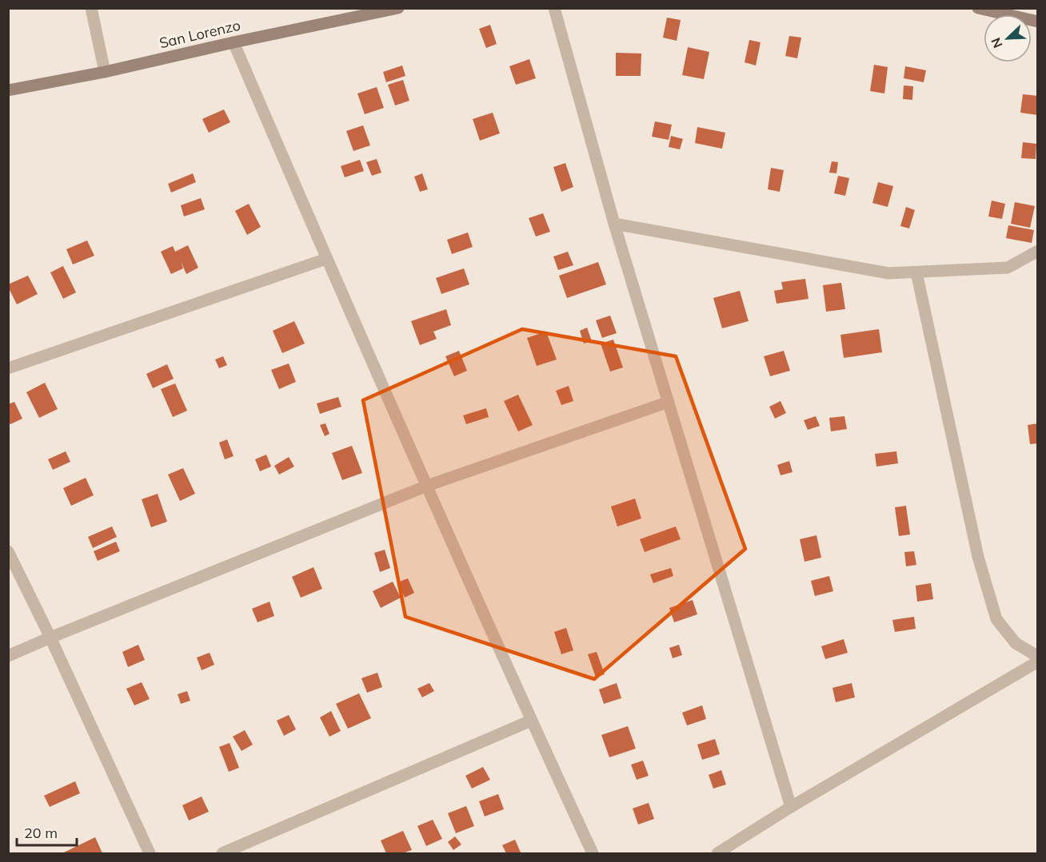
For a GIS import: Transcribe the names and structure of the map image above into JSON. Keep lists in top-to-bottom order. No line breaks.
{"streets":{"street":["San Lorenzo"]},"scale_bar":"20 m","north":"bottom left"}
